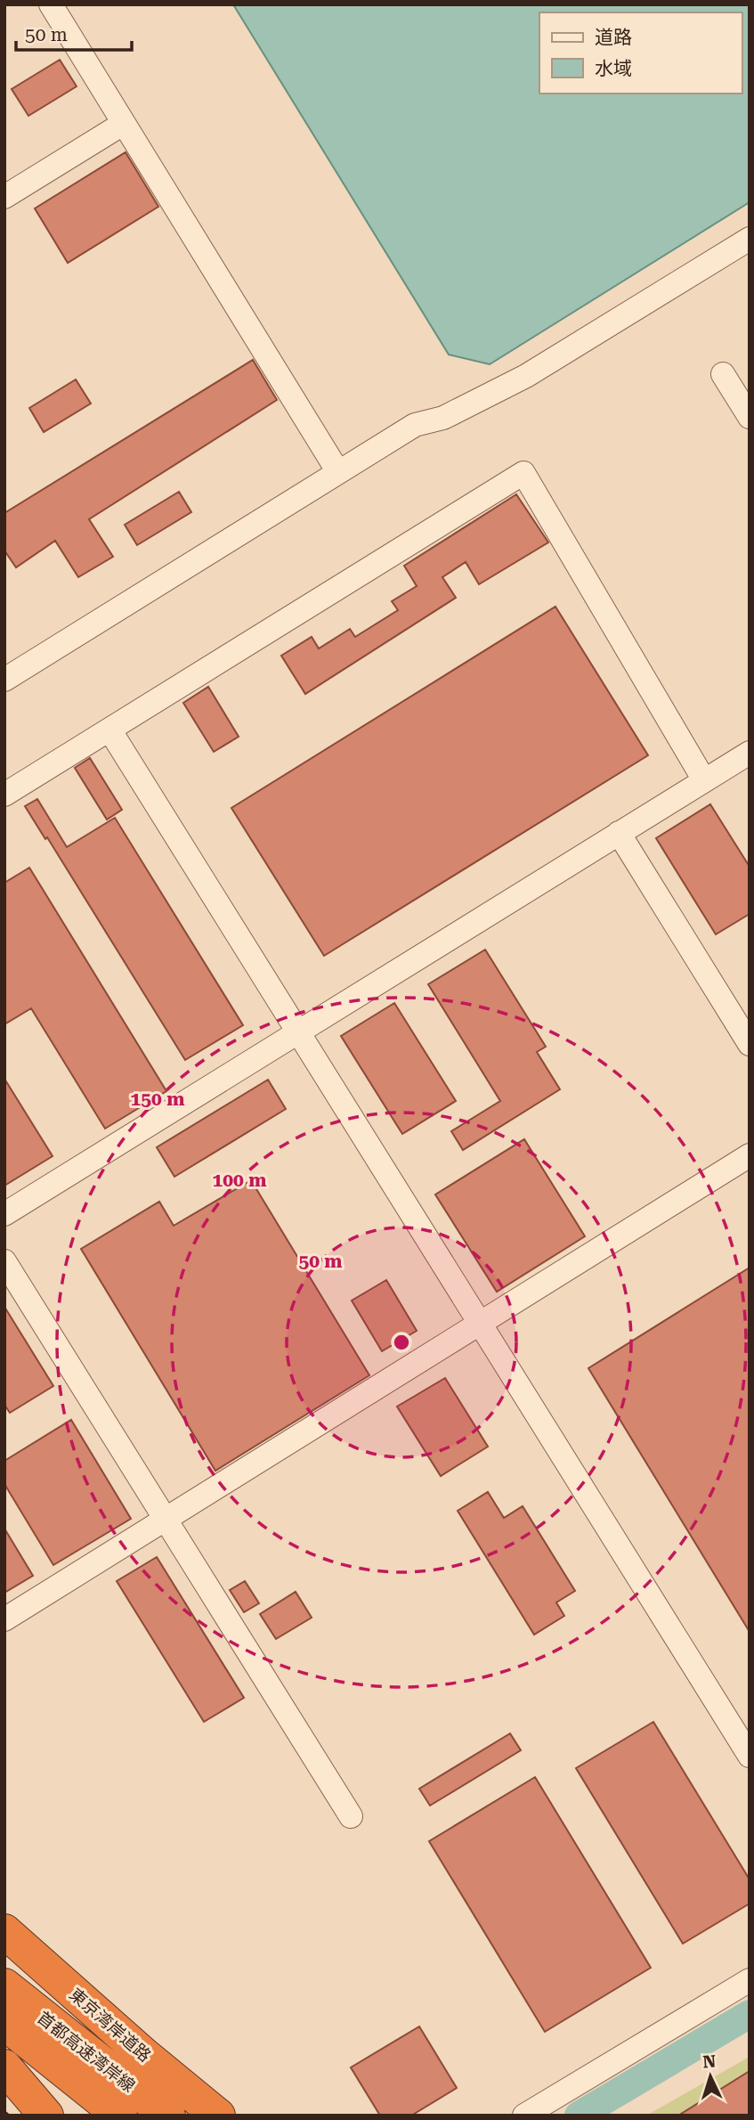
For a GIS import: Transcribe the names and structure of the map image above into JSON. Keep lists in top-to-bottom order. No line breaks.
{"streets":{"highway":["東京湾岸道路","首都高速湾岸線"]},"legend":["道路","水域"],"scale_bar":"50 m","north":"top","rings":["150 m","100 m","50 m"]}
